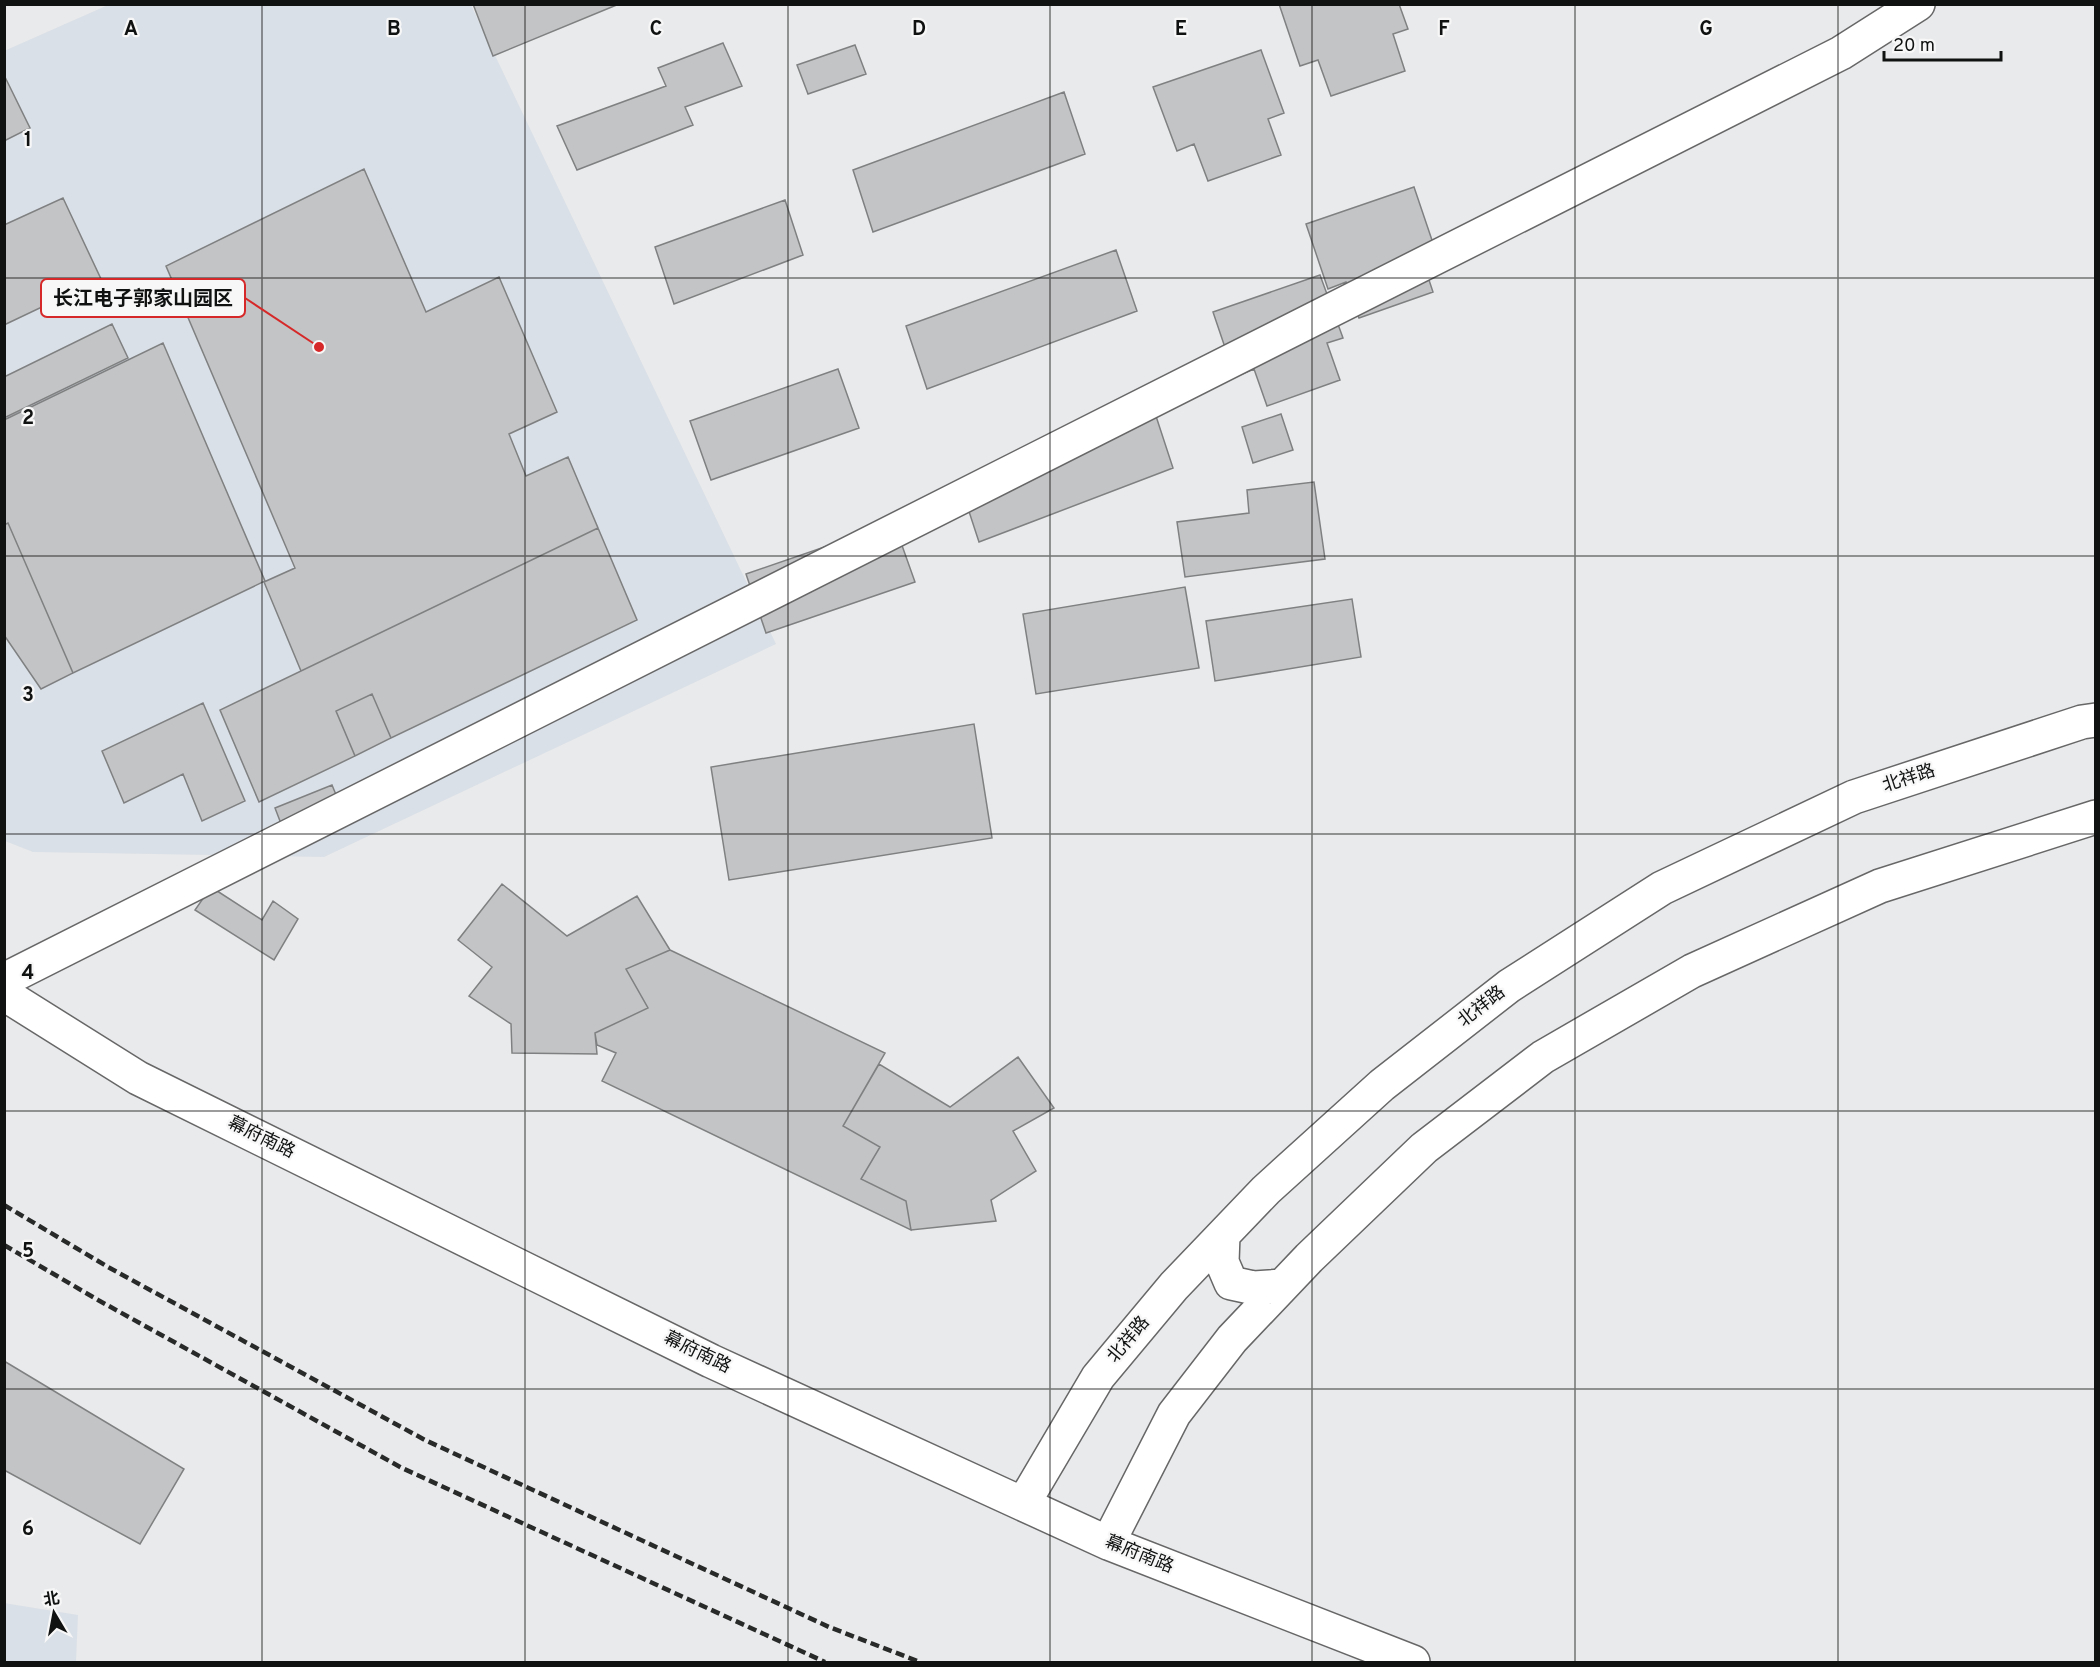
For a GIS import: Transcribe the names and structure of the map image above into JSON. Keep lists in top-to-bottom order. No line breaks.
{"streets":{"street":["北祥路","幕府南路"]},"crossings":[["北祥路","幕府南路"]],"places":["长江电子郭家山园区"],"scale_bar":"20 m","north":"top","grid":{"columns":["A","B","C","D","E","F","G"],"rows":["1","2","3","4","5","6"]}}
